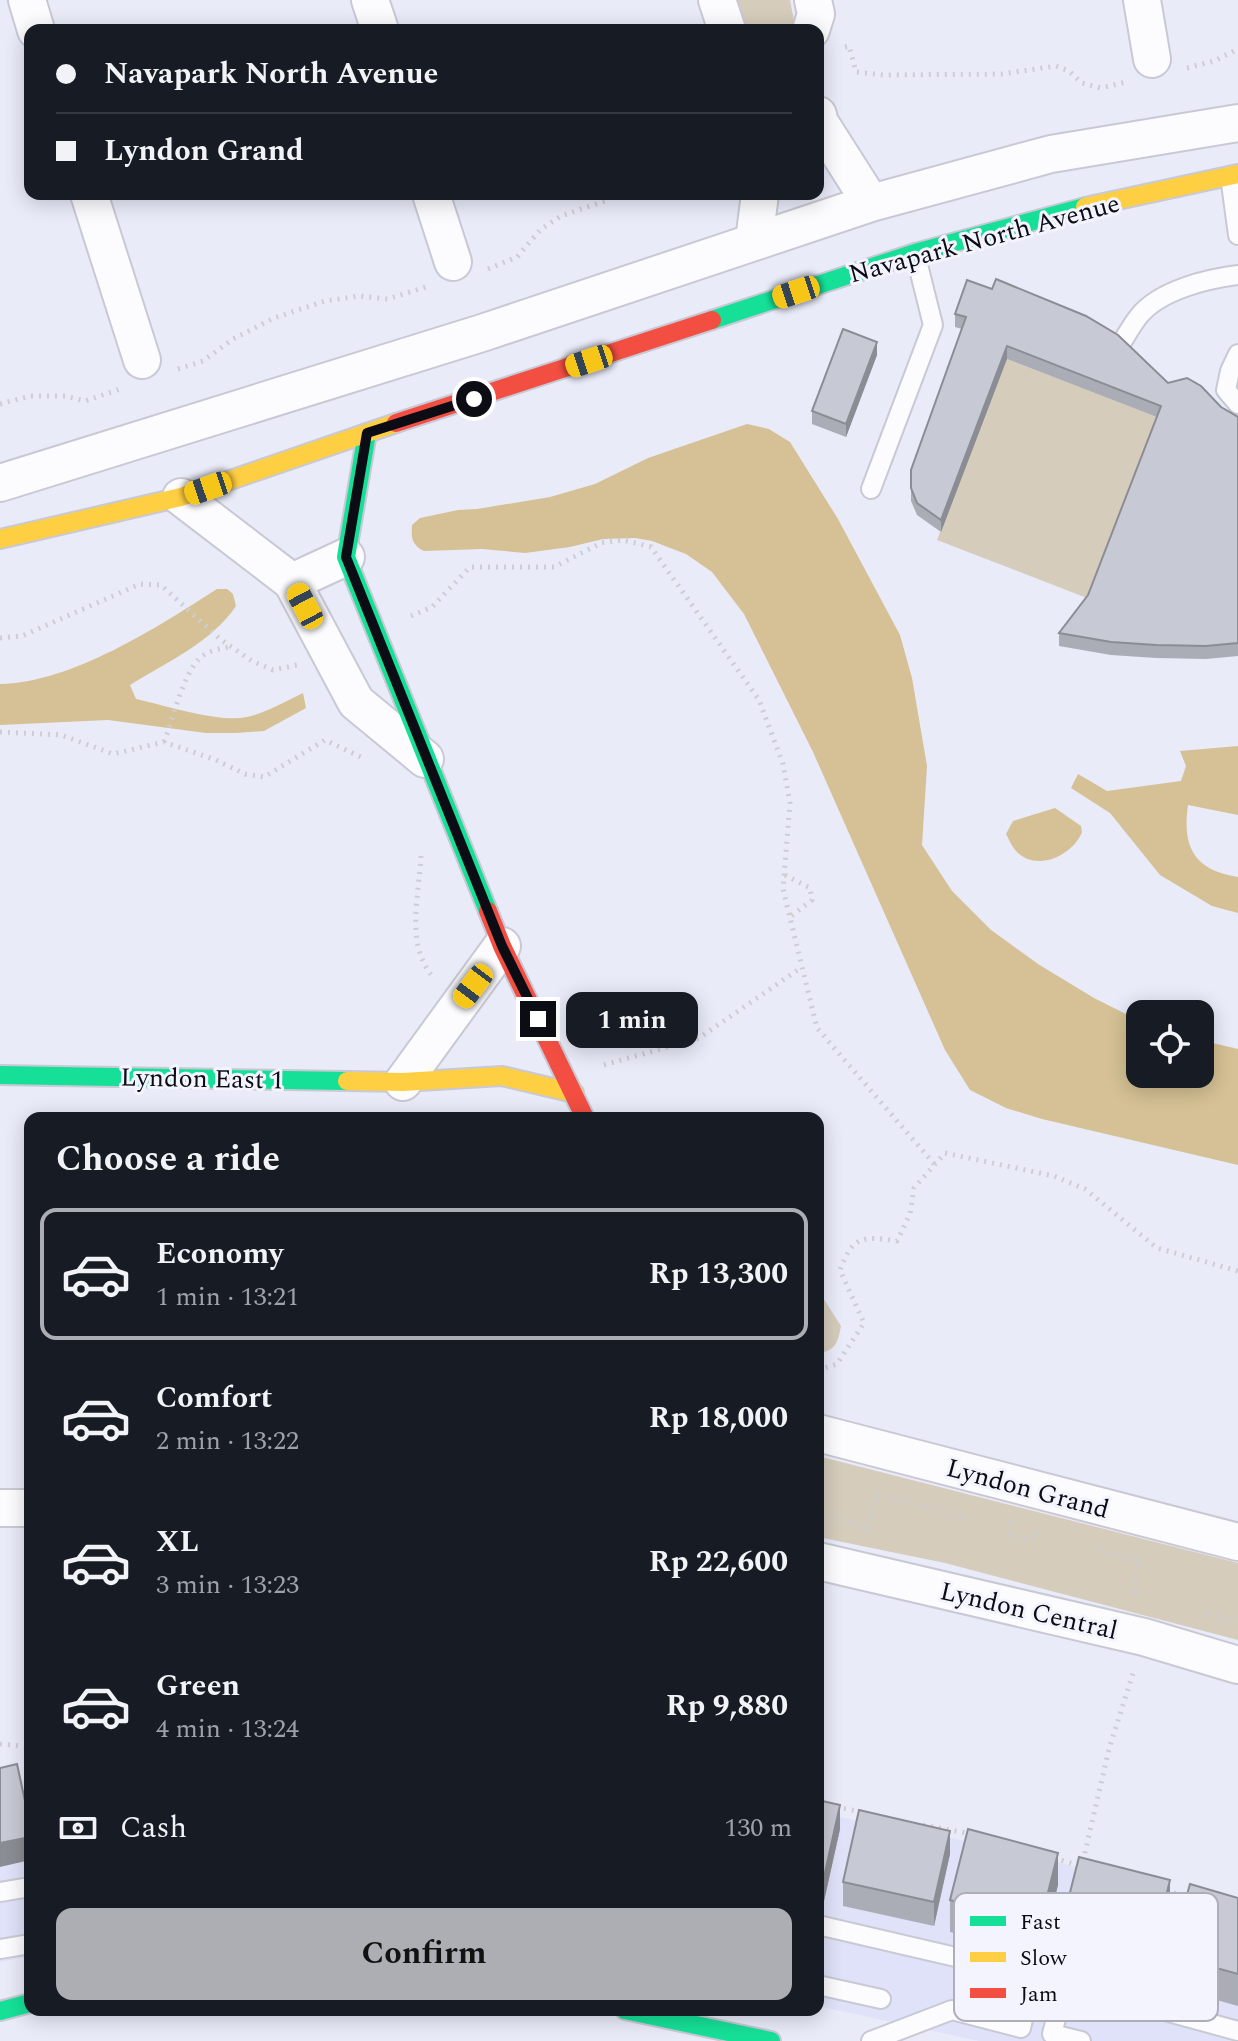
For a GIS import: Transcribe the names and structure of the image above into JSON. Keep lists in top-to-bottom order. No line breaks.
{"streets":{"street":["Navapark North Avenue","Lyndon East 1","Lyndon Grand","Lyndon Central"]},"legend":["Fast","Slow","Jam"],"page":{"banner":["Navapark North Avenue","Lyndon Grand"],"bubble":"1 min","heading":"Choose a ride","list":[{"name":"Economy","note":"1 min · 13:21","value":"Rp 13,300"},{"name":"Comfort","note":"2 min · 13:22","value":"Rp 18,000"},{"name":"XL","note":"3 min · 13:23","value":"Rp 22,600"},{"name":"Green","note":"4 min · 13:24","value":"Rp 9,880"}],"pay":["Cash","130 m"],"buttons":"Confirm"}}
